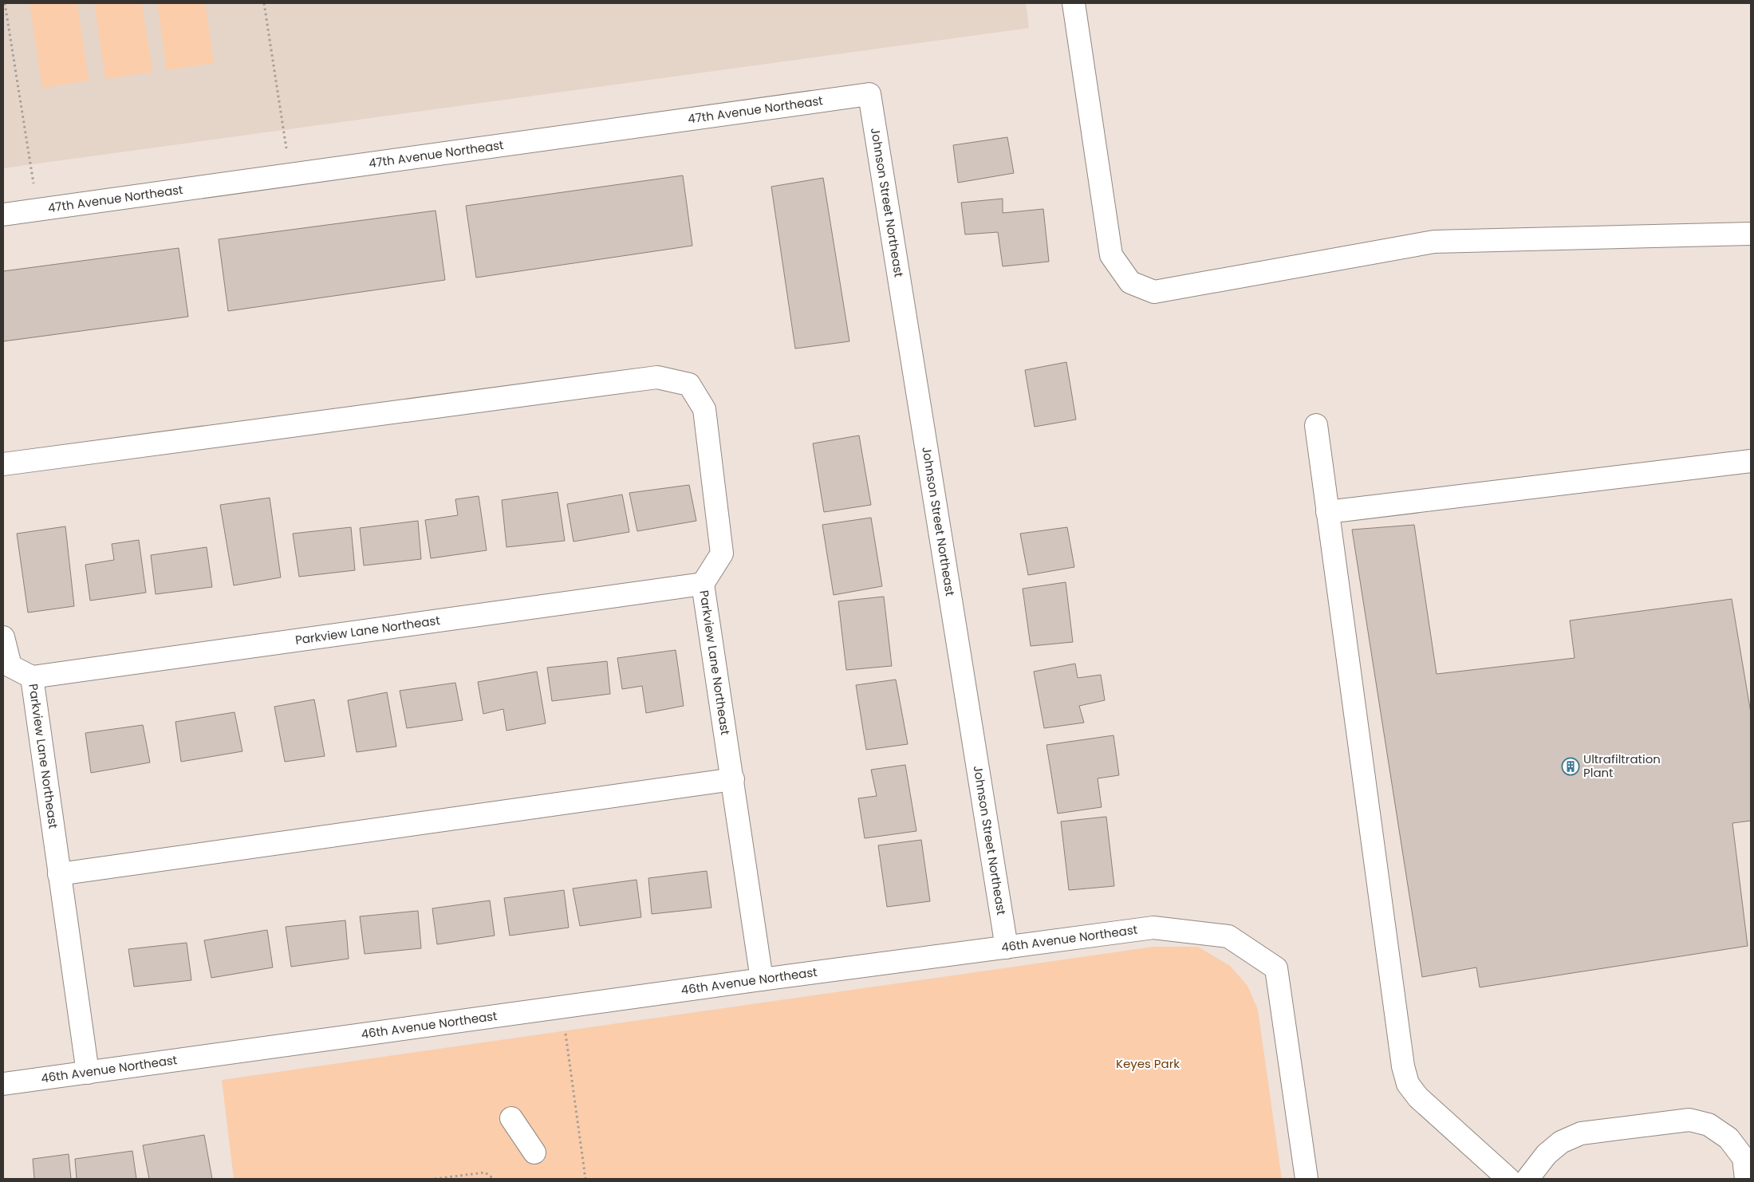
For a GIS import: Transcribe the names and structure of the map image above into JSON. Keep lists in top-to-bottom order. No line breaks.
{"streets":{"street":["47th Avenue Northeast","Johnson Street Northeast","Parkview Lane Northeast","46th Avenue Northeast"]},"crossings":[["47th Avenue Northeast","Johnson Street Northeast"],["Johnson Street Northeast","46th Avenue Northeast"],["Parkview Lane Northeast","46th Avenue Northeast"]],"parks":["Keyes Park"],"places":{"building":["Ultrafiltration Plant"]}}
